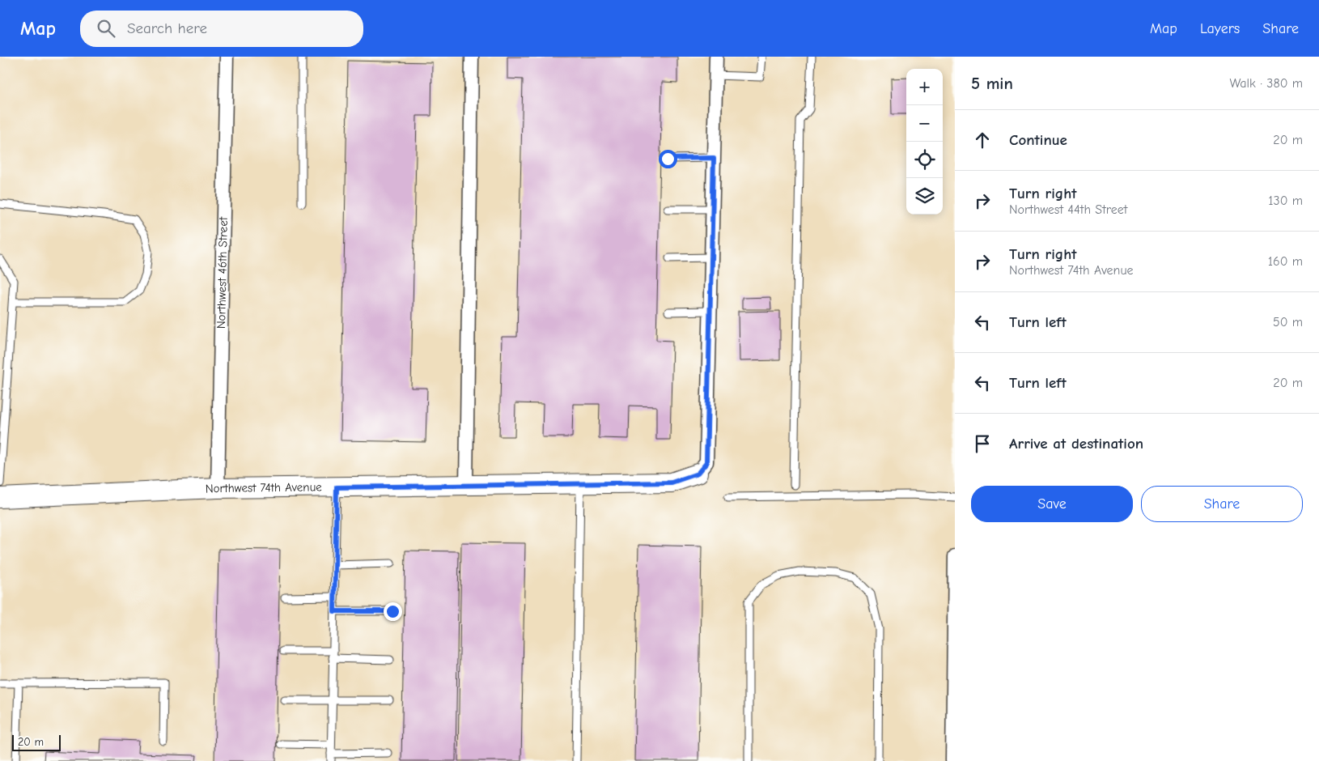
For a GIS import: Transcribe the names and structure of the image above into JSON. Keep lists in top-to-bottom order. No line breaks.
{"streets":{"street":["Northwest 46th Street","Northwest 74th Avenue"]},"crossings":[["Northwest 46th Street","Northwest 74th Avenue"]],"scale_bar":"20 m","page":{"header":"Map","search":"Search here","nav":["Map","Layers","Share"],"heading":["5 min","Walk · 380 m"],"map_buttons":["+","−"],"list":[["Continue","20 m"],["Turn right","Northwest 44th Street","130 m"],["Turn right","Northwest 74th Avenue","160 m"],["Turn left","50 m"],["Turn left","20 m"],"Arrive at destination"],"buttons":["Save","Share"],"scale":"20 m"}}
